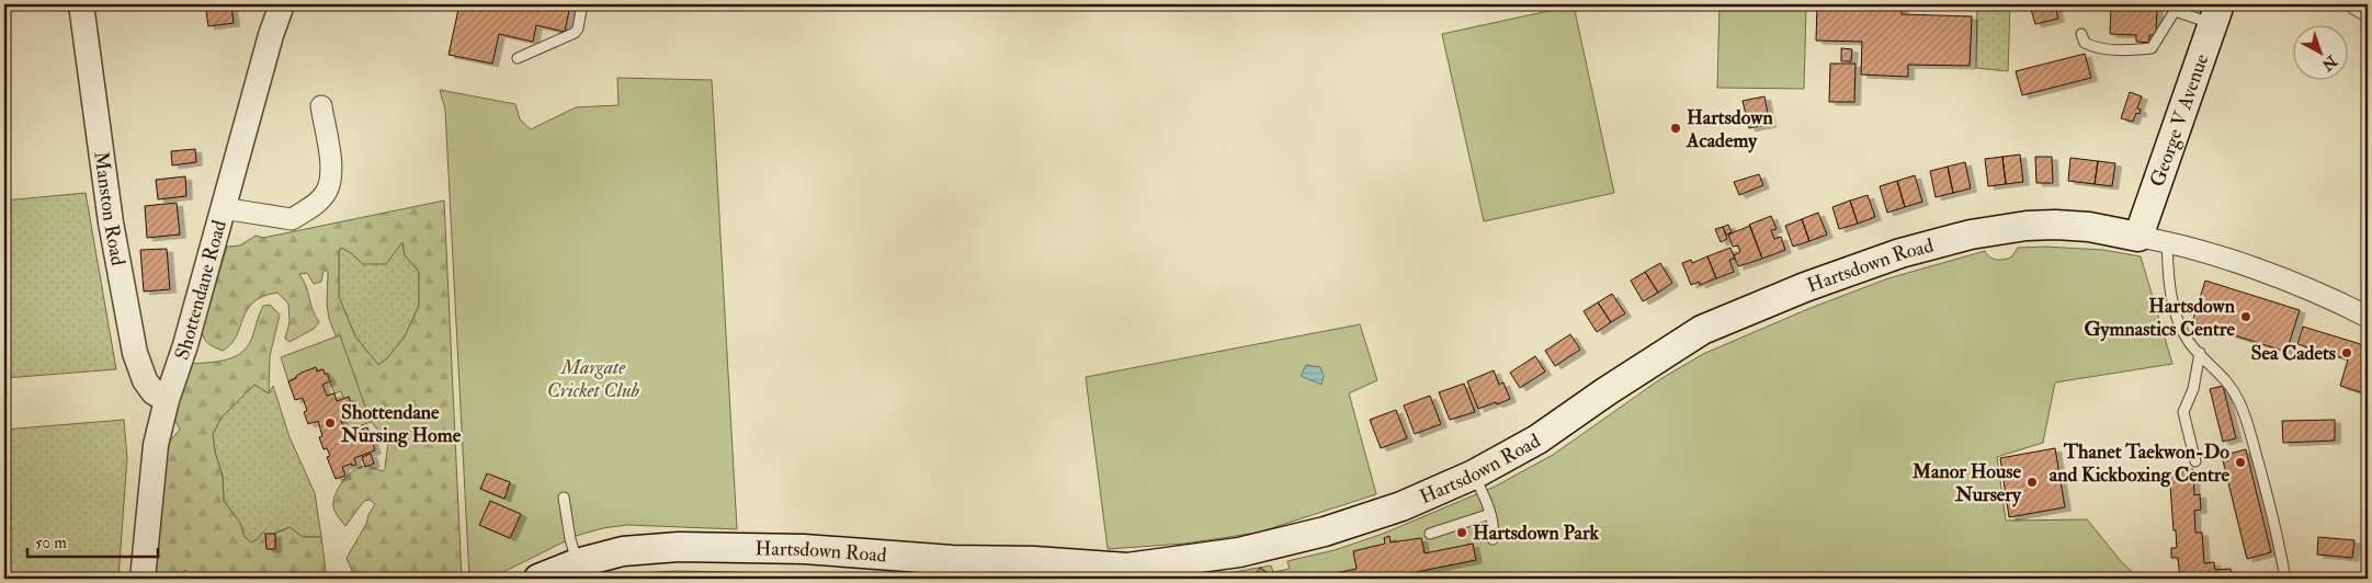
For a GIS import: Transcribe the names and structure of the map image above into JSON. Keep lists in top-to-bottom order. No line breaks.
{"streets":{"main road":["George V Avenue","Hartsdown Road"],"street":["Manston Road","Shottendane Road"]},"crossings":[["George V Avenue","Hartsdown Road"],["Manston Road","Shottendane Road"]],"parks":["Margate Cricket Club"],"places":["Hartsdown Academy","Hartsdown Gymnastics Centre","Sea Cadets","Shottendane Nursing Home","Thanet Taekwon-Do and Kickboxing Centre","Manor House Nursery","Hartsdown Park"],"scale_bar":"50 m","north":"bottom right"}
